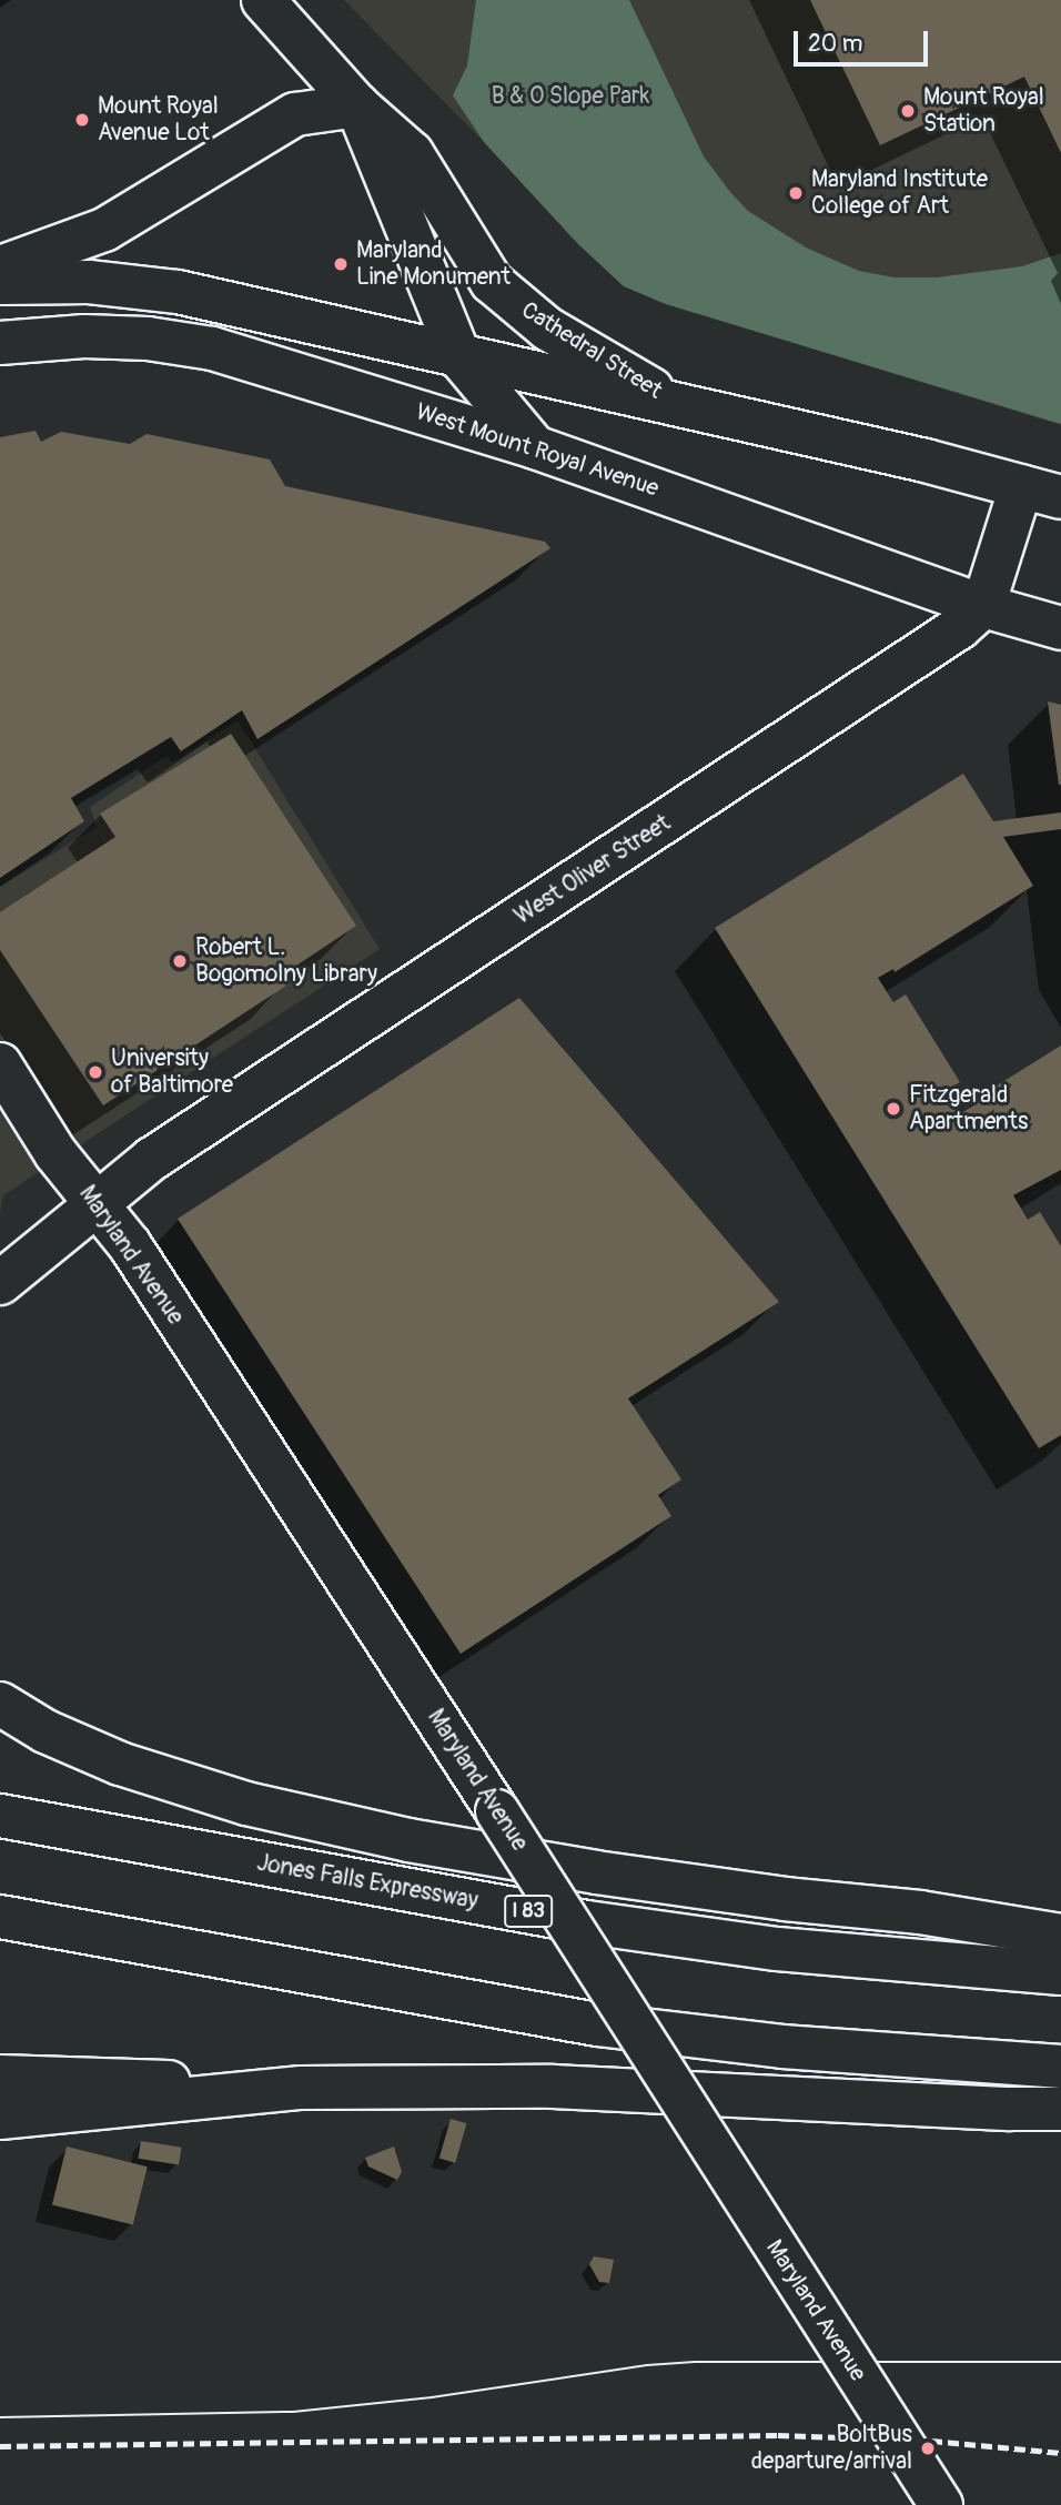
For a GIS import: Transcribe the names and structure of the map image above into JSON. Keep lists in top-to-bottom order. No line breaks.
{"streets":{"main road":["Cathedral Street","West Mount Royal Avenue","West Oliver Street","Maryland Avenue","Jones Falls Expressway","I 83"]},"crossings":[["Cathedral Street","West Mount Royal Avenue"],["West Mount Royal Avenue","West Oliver Street"],["West Oliver Street","Maryland Avenue"]],"parks":["B & O Slope Park"],"places":["Mount Royal Station","Mount Royal Avenue Lot","Maryland Institute College of Art","Maryland Line Monument","Robert L. Bogomolny Library","University of Baltimore","Fitzgerald Apartments","BoltBus departure/arrival"],"scale_bar":"20 m"}
